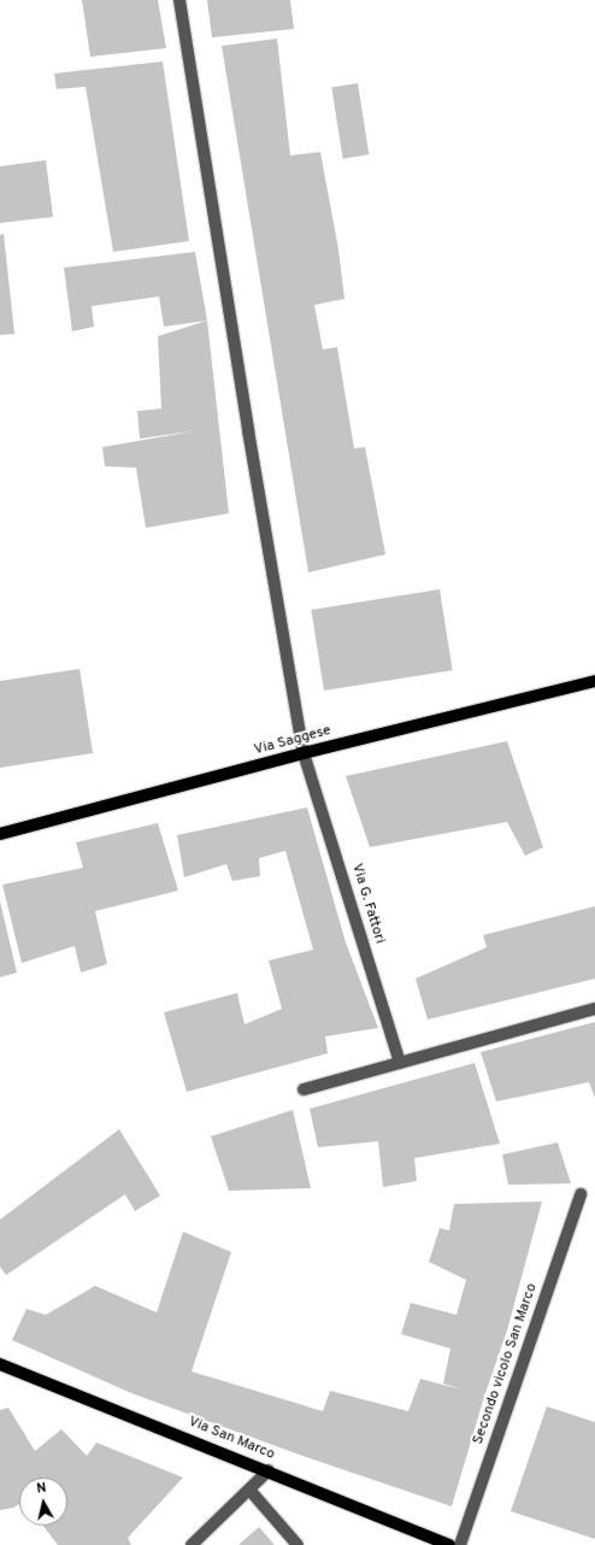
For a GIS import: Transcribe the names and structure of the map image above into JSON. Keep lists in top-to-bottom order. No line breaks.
{"streets":{"main road":["Via Saggese","Via San Marco"],"street":["Via G. Fattori","Secondo vicolo San Marco"]},"crossings":[["Via Saggese","Via G. Fattori"]],"north":"top"}
